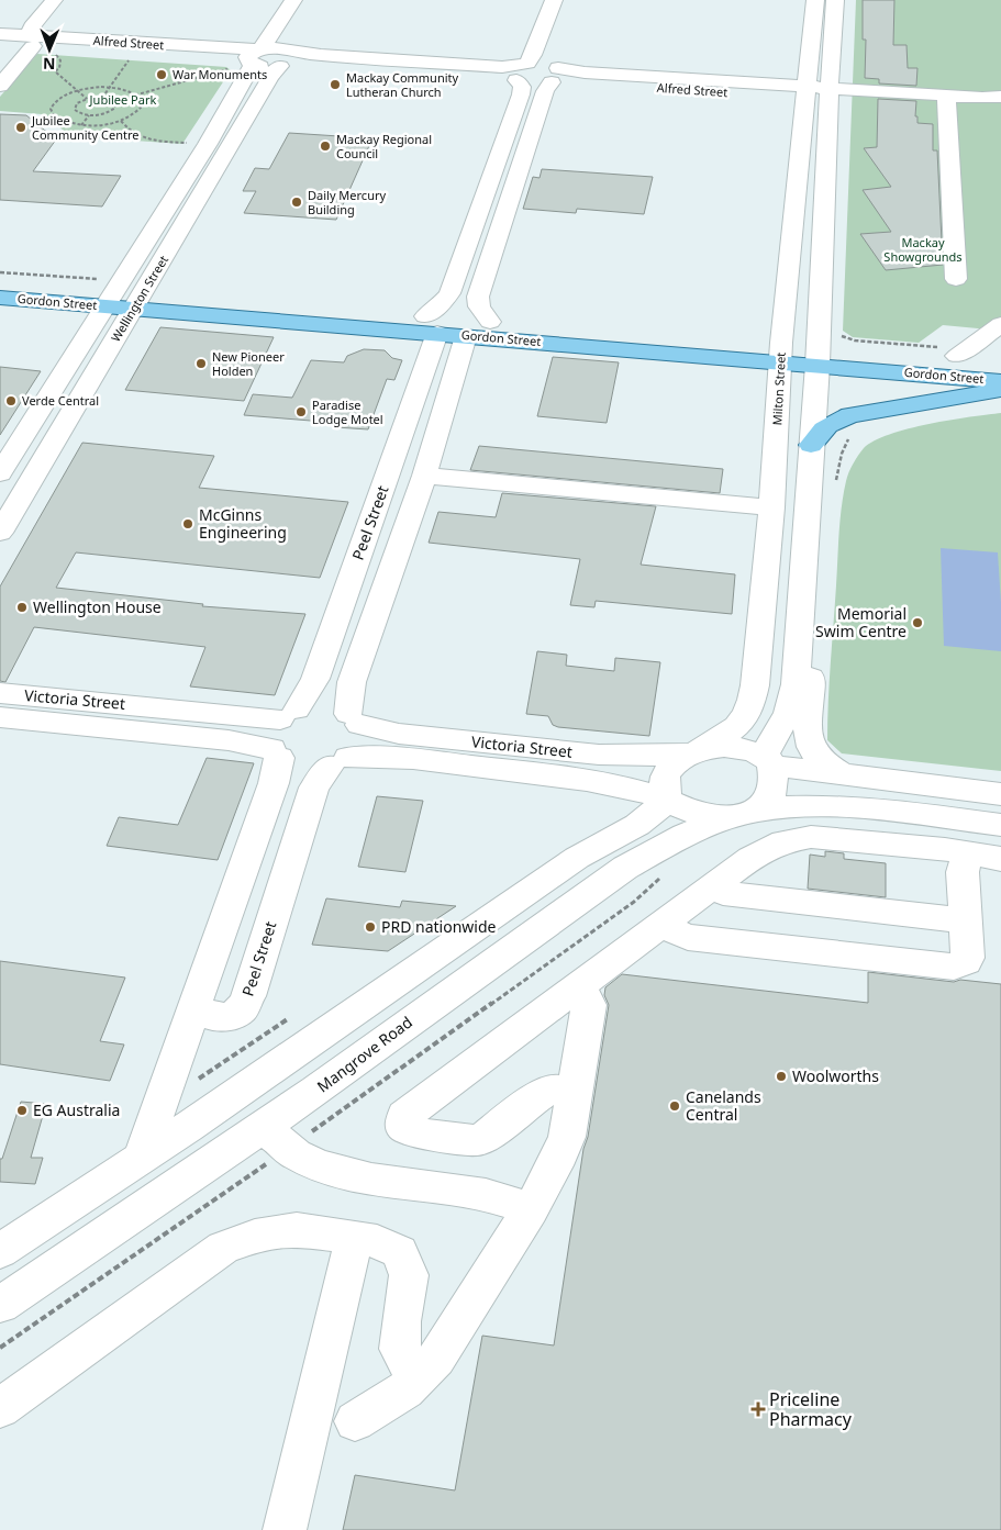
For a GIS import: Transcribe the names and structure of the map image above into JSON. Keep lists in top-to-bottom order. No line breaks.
{"streets":{"main road":["Gordon Street"],"street":["Alfred Street","Wellington Street","Milton Street","Peel Street","Victoria Street","Mangrove Road"]},"crossings":[["Alfred Street","Wellington Street"],["Alfred Street","Milton Street"],["Wellington Street","Gordon Street"],["Gordon Street","Milton Street"],["Gordon Street","Peel Street"],["Milton Street","Victoria Street"],["Milton Street","Mangrove Road"],["Peel Street","Victoria Street"],["Victoria Street","Mangrove Road"]],"parks":["Jubilee Park","Mackay Showgrounds"],"places":{"other":["War Monuments","Mackay Community Lutheran Church","Jubilee Community Centre","Mackay Regional Council","Daily Mercury Building","New Pioneer Holden","Verde Central","Paradise Lodge Motel","McGinns Engineering","Wellington House","Memorial Swim Centre","PRD nationwide","Woolworths","Canelands Central","EG Australia"],"health":["Priceline Pharmacy"]},"north":"bottom"}
